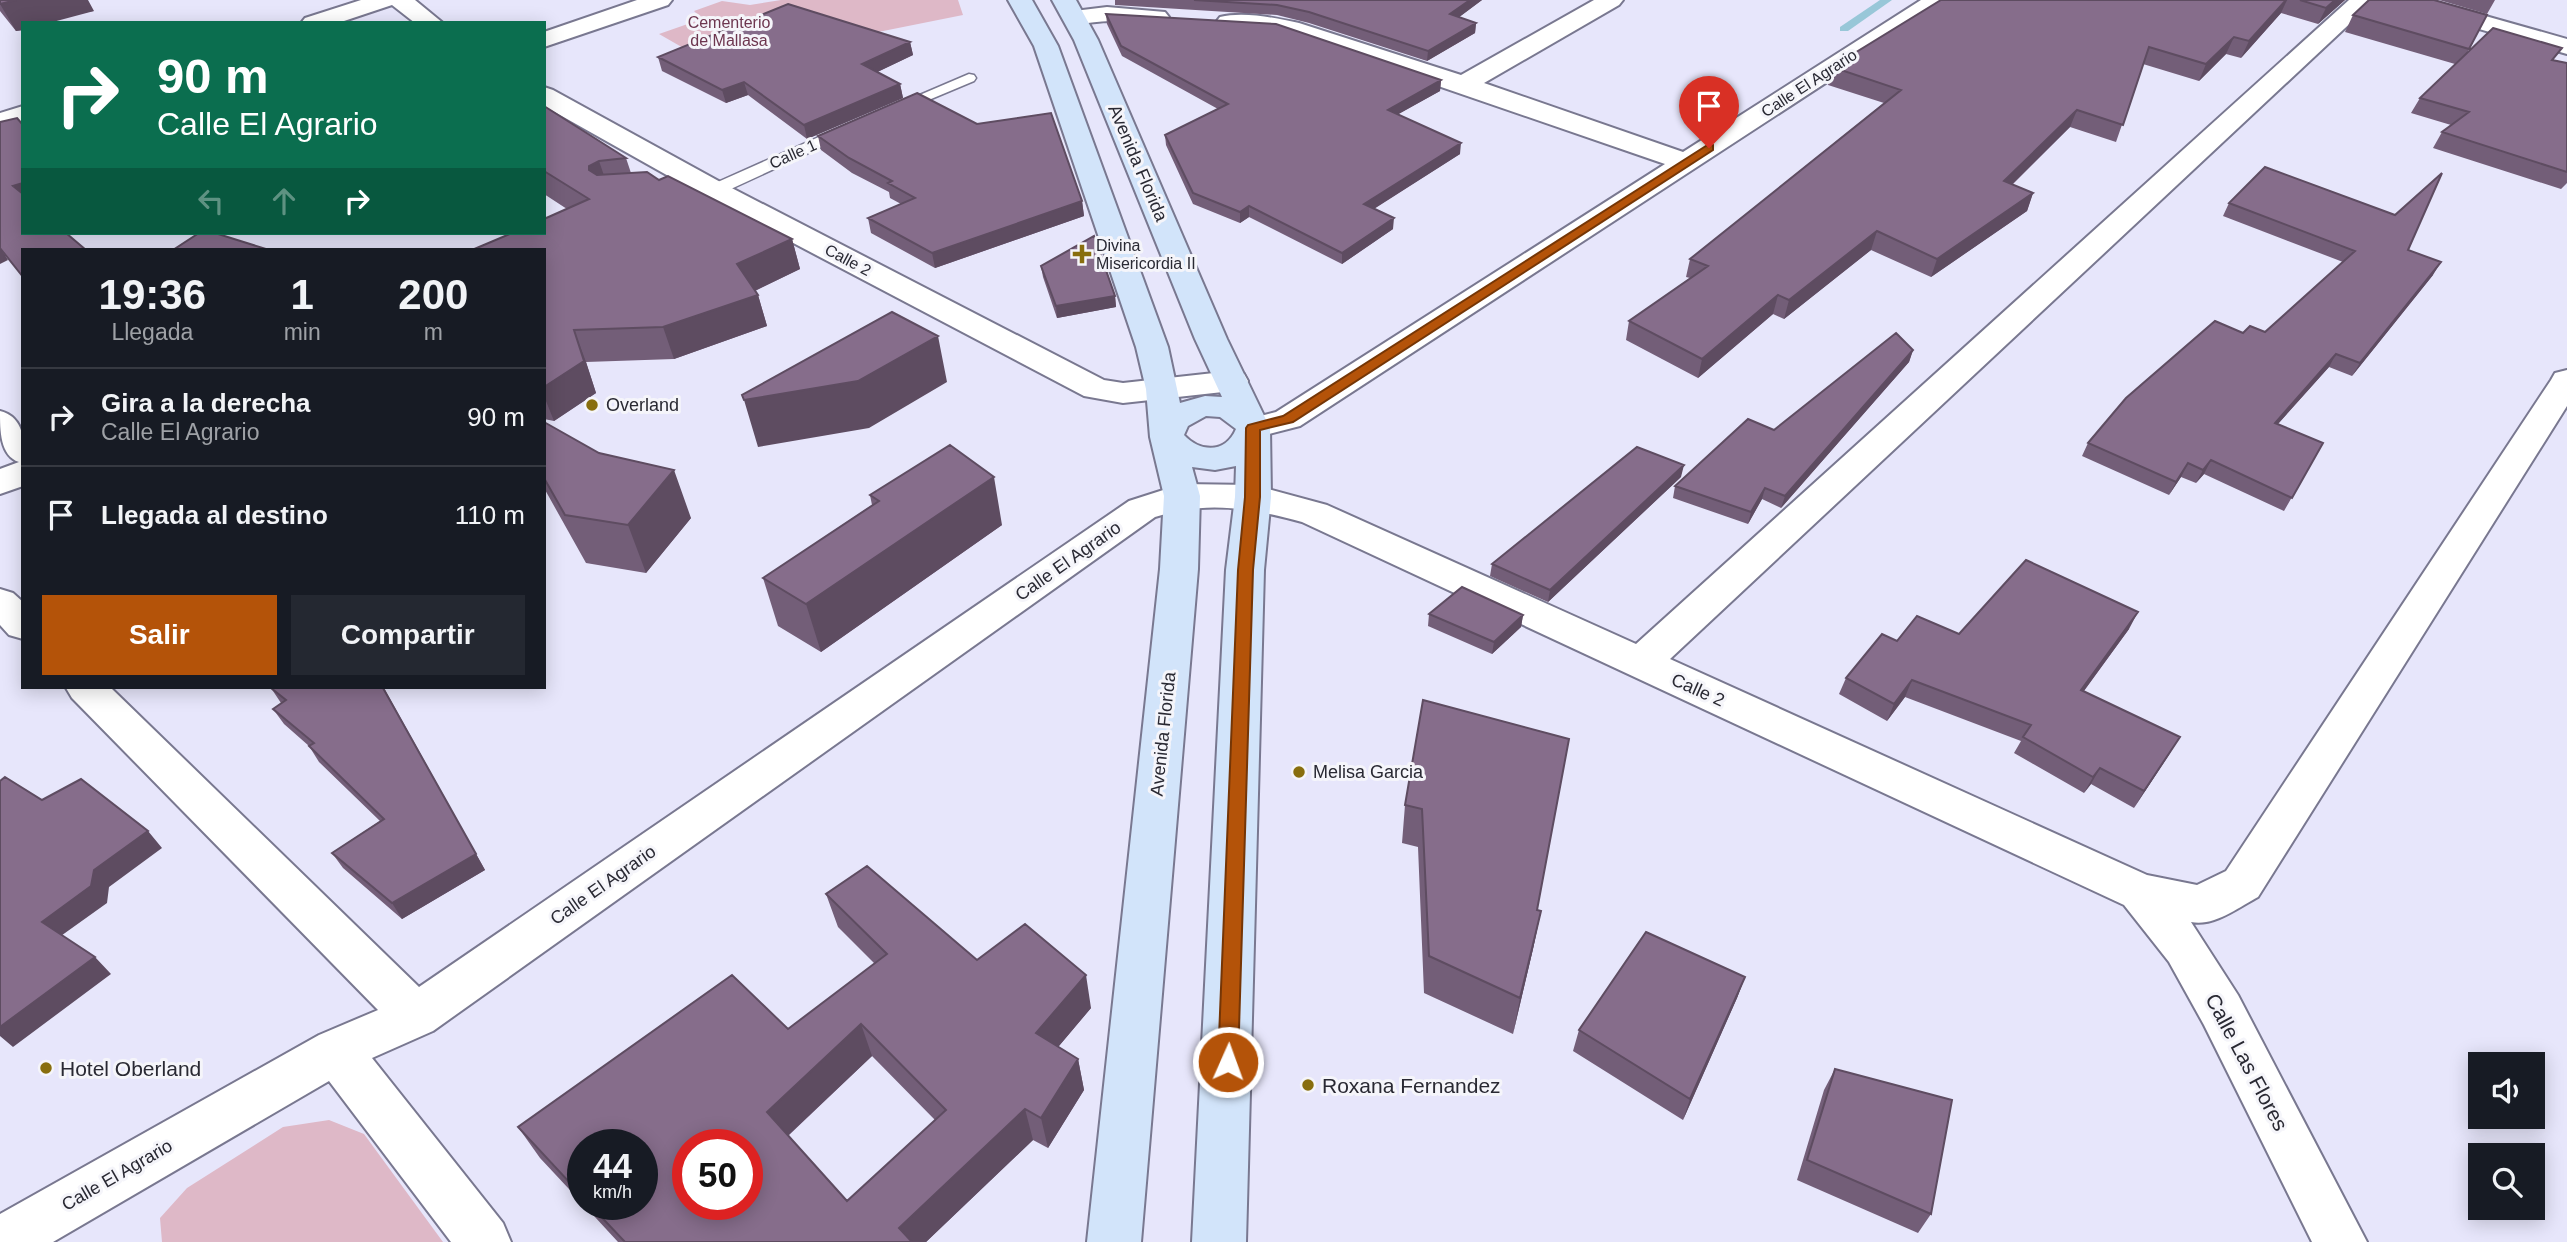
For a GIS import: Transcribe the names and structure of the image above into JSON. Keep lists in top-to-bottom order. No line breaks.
{"streets":{"main road":["Avenida Florida"],"street":["Calle El Agrario","Calle 2","Calle Las Flores"],"lane":["Calle 1"]},"crossings":[["Calle El Agrario","Avenida Florida"],["Calle El Agrario","Calle 2"],["Calle 1","Calle 2"],["Avenida Florida","Calle 2"],["Calle 2","Calle Las Flores"]],"parks":["Cementerio de Mallasa"],"places":{"health":["Divina Misericordia II"],"other":["Overland","Melisa Garcia","Hotel Oberland","Roxana Fernandez"]},"page":{"turn":["90 m","Calle El Agrario"],"eta":["19:36","Llegada","1","min","200","m"],"list":[{"name":"Gira a la derecha","note":"Calle El Agrario","value":"90 m"},{"name":"Llegada al destino","value":"110 m"}],"buttons":["Salir","Compartir"],"speed":"44 km/h","limit":"50"}}
